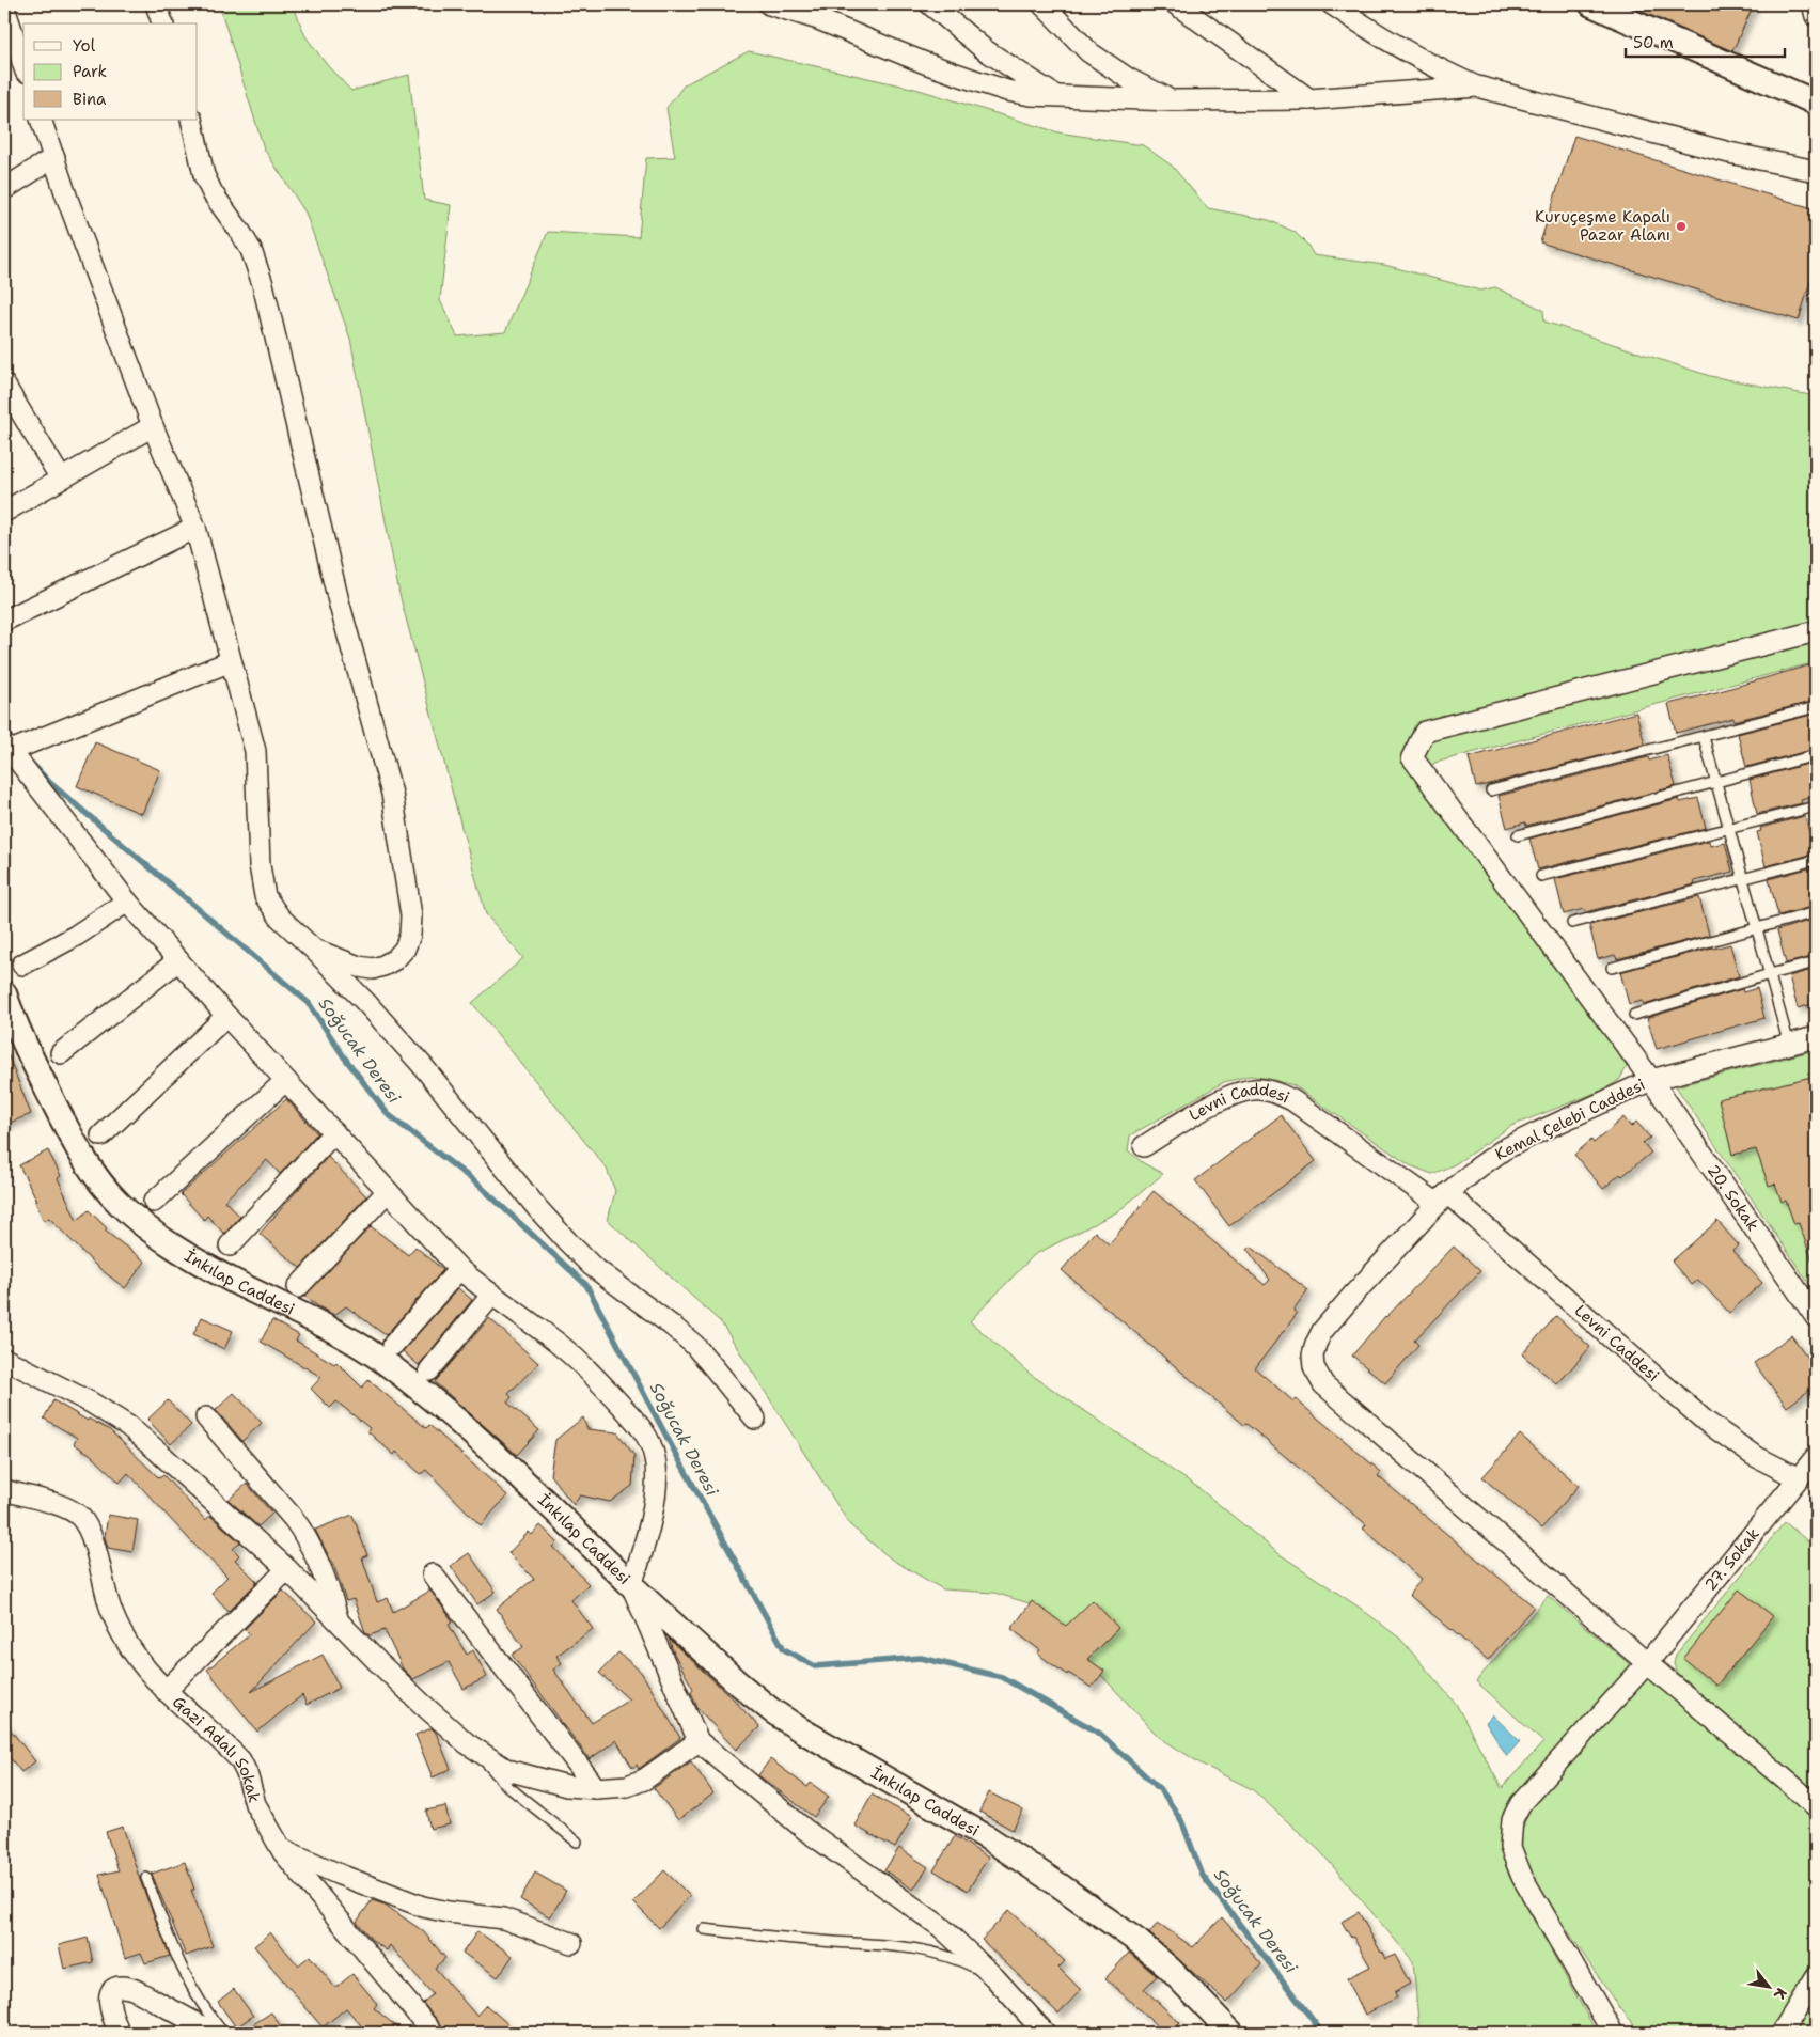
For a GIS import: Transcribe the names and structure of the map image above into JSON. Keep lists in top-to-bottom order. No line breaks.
{"streets":{"street":["Levni Caddesi","Kemal Çelebi Caddesi","20. Sokak","İnkılap Caddesi","27. Sokak","Gazi Adalı Sokak"]},"crossings":[["Levni Caddesi","Kemal Çelebi Caddesi"],["Levni Caddesi","27. Sokak"],["Kemal Çelebi Caddesi","20. Sokak"],["Kemal Çelebi Caddesi","27. Sokak"]],"water":["Soğucak Deresi"],"places":["Kuruçeşme Kapalı Pazar Alanı"],"legend":["Yol","Park","Bina"],"scale_bar":"50 m","north":"bottom right"}
